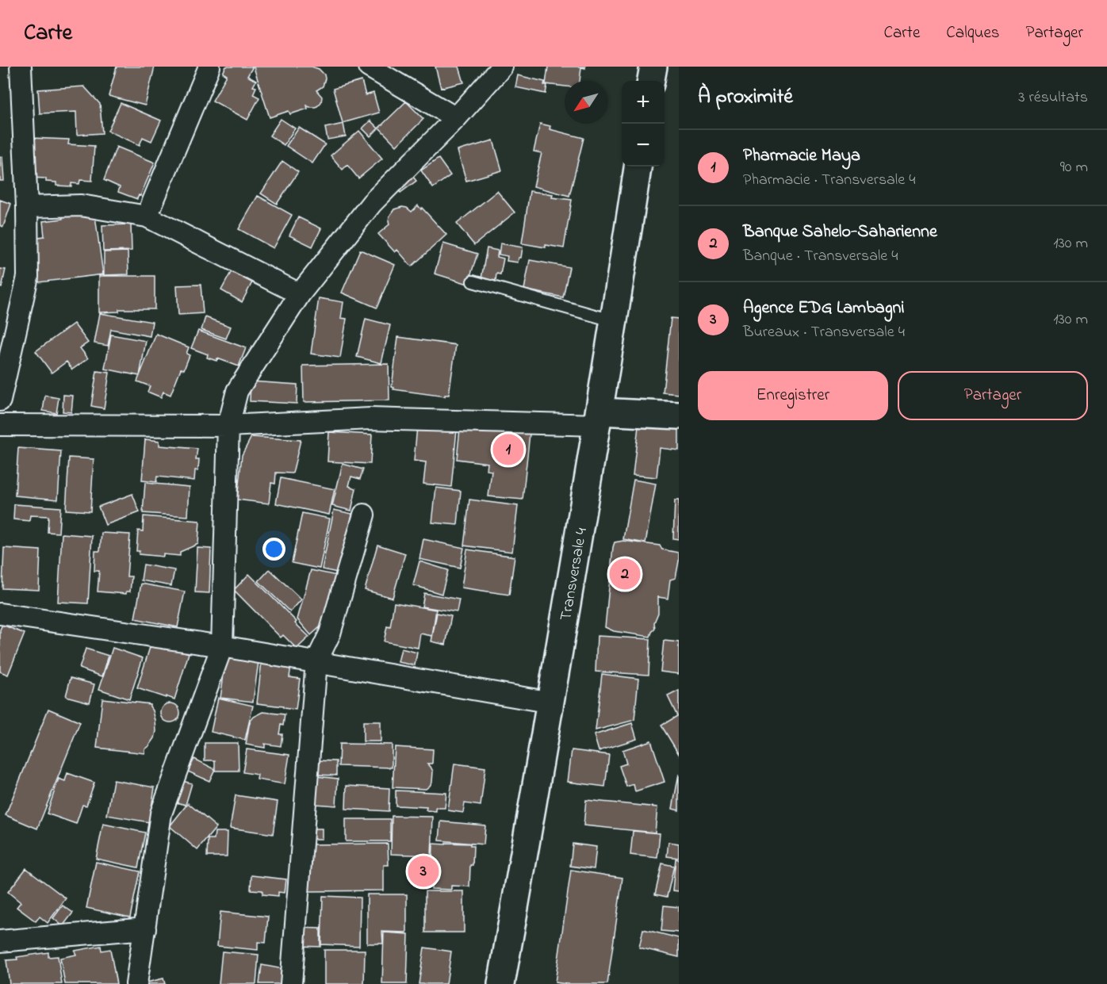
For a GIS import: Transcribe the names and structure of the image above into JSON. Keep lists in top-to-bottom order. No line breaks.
{"streets":{"main road":["Transversale 4"]},"north":"bottom left","page":{"header":"Carte","nav":["Carte","Calques","Partager"],"heading":["À proximité","3 résultats"],"map_buttons":["+","−"],"list":[{"mark":"1","name":"Pharmacie Maya","note":"Pharmacie · Transversale 4","value":"90 m"},{"mark":"2","name":"Banque Sahelo-Saharienne","note":"Banque · Transversale 4","value":"130 m"},{"mark":"3","name":"Agence EDG Lambagni","note":"Bureaux · Transversale 4","value":"130 m"}],"buttons":["Enregistrer","Partager"],"pins":["1","2","3"]}}
